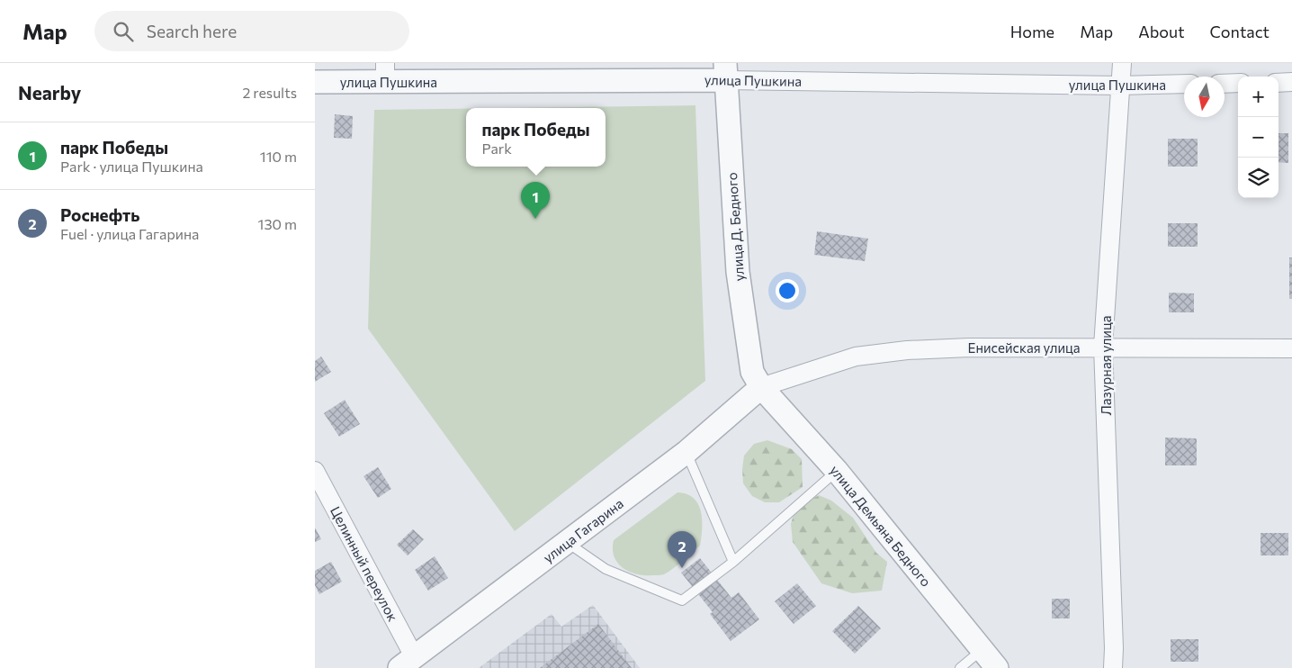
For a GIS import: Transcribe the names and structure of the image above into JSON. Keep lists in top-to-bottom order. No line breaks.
{"streets":{"street":["улица Пушкина","улица Д. Бедного","Енисейская улица","Лазурная улица","улица Демьяна Бедного","улица Гагарина","Целинный переулок"]},"crossings":[["улица Пушкина","улица Д. Бедного"],["улица Пушкина","Лазурная улица"],["улица Д. Бедного","Енисейская улица"],["улица Д. Бедного","улица Демьяна Бедного"],["улица Д. Бедного","улица Гагарина"],["Енисейская улица","Лазурная улица"],["Енисейская улица","улица Демьяна Бедного"],["Енисейская улица","улица Гагарина"],["улица Демьяна Бедного","улица Гагарина"],["улица Гагарина","Целинный переулок"]],"north":"bottom","page":{"header":"Map","search":"Search here","nav":["Home","Map","About","Contact"],"heading":["Nearby","2 results"],"map_buttons":["+","−"],"popup":["парк Победы","Park"],"list":[{"mark":"1","name":"парк Победы","note":"Park · улица Пушкина","value":"110 m"},{"mark":"2","name":"Роснефть","note":"Fuel · улица Гагарина","value":"130 m"}],"pins":["1","2"]}}
